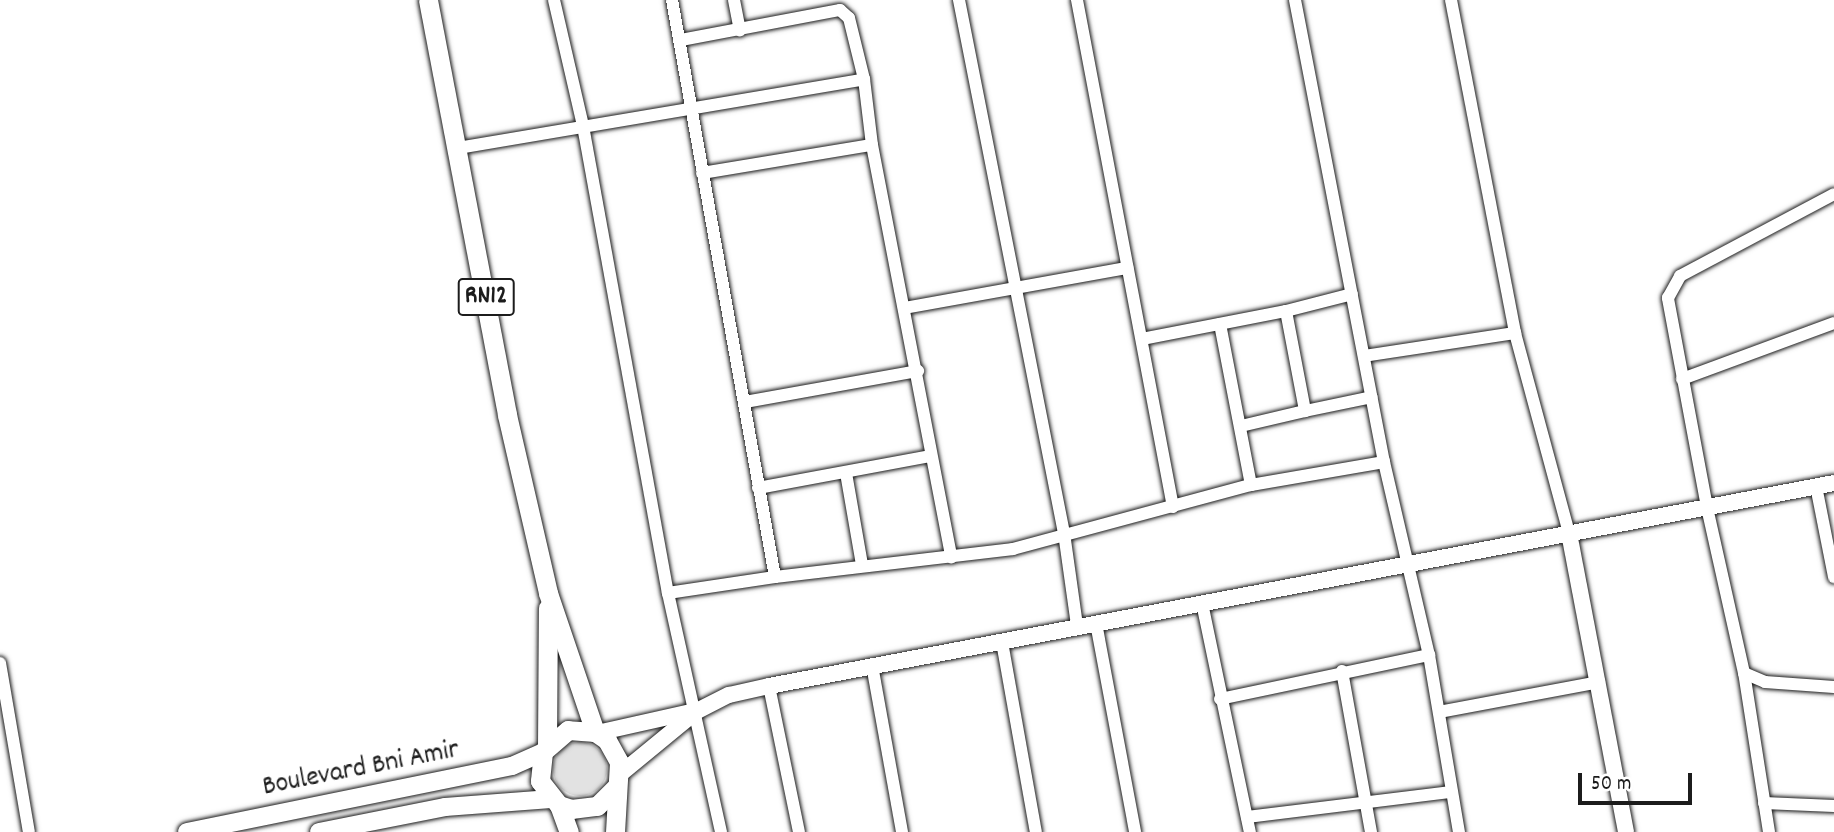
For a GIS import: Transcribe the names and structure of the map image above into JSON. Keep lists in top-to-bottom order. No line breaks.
{"streets":{"main road":["RN12","Boulevard Bni Amir"]},"crossings":[["RN12","Boulevard Bni Amir"]],"scale_bar":"50 m"}
